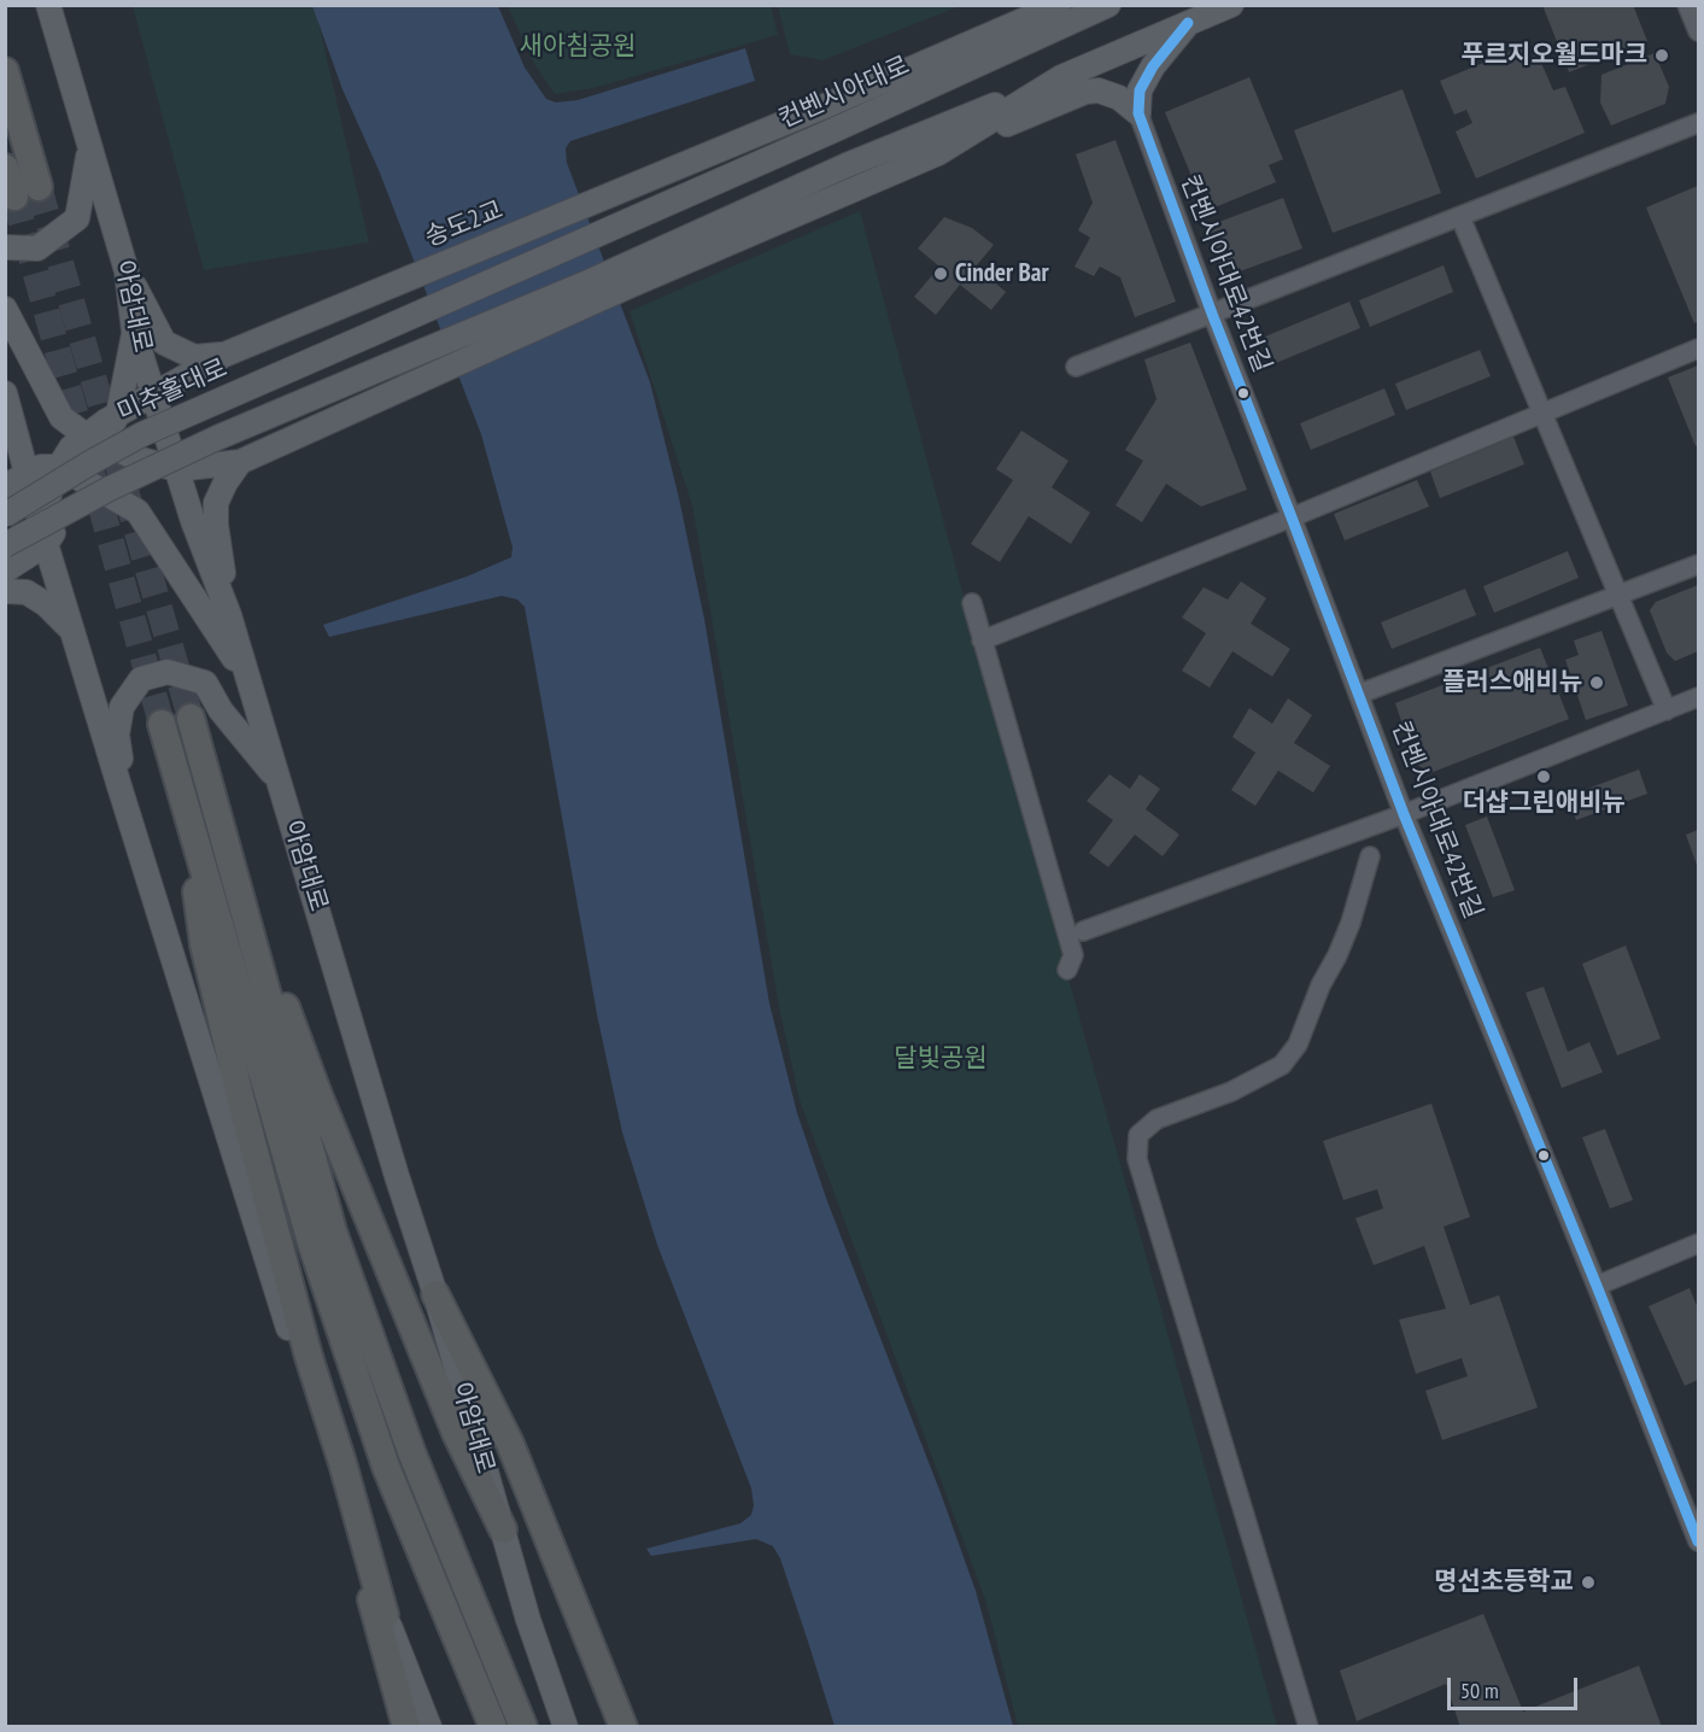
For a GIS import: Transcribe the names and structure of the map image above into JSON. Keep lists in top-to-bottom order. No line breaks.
{"streets":{"main road":["컨벤시아대로","송도2교","아암대로","미추홀대로"],"street":["컨벤시아대로42번길"]},"crossings":[["컨벤시아대로","송도2교"],["컨벤시아대로","미추홀대로"],["송도2교","미추홀대로"],["아암대로","미추홀대로"]],"parks":["새아침공원","달빛공원"],"places":["푸르지오월드마크","Cinder Bar","플러스애비뉴","더샵그린애비뉴","명선초등학교"],"scale_bar":"50 m"}
